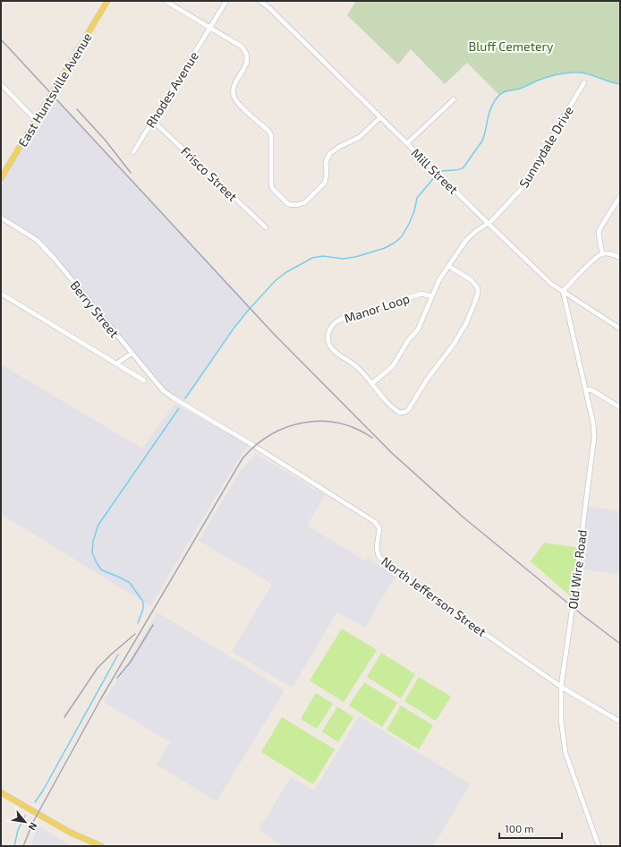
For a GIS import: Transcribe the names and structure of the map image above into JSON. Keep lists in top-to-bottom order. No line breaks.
{"streets":{"main road":["East Huntsville Avenue"],"street":["Rhodes Avenue","Sunnydale Drive","Mill Street","Frisco Street","Manor Loop","Berry Street","Old Wire Road","North Jefferson Street"]},"crossings":[["Rhodes Avenue","Frisco Street"],["Sunnydale Drive","Mill Street"],["Sunnydale Drive","Manor Loop"],["Mill Street","Old Wire Road"],["Berry Street","North Jefferson Street"],["Old Wire Road","North Jefferson Street"]],"parks":["Bluff Cemetery"],"scale_bar":"100 m","north":"bottom right"}
